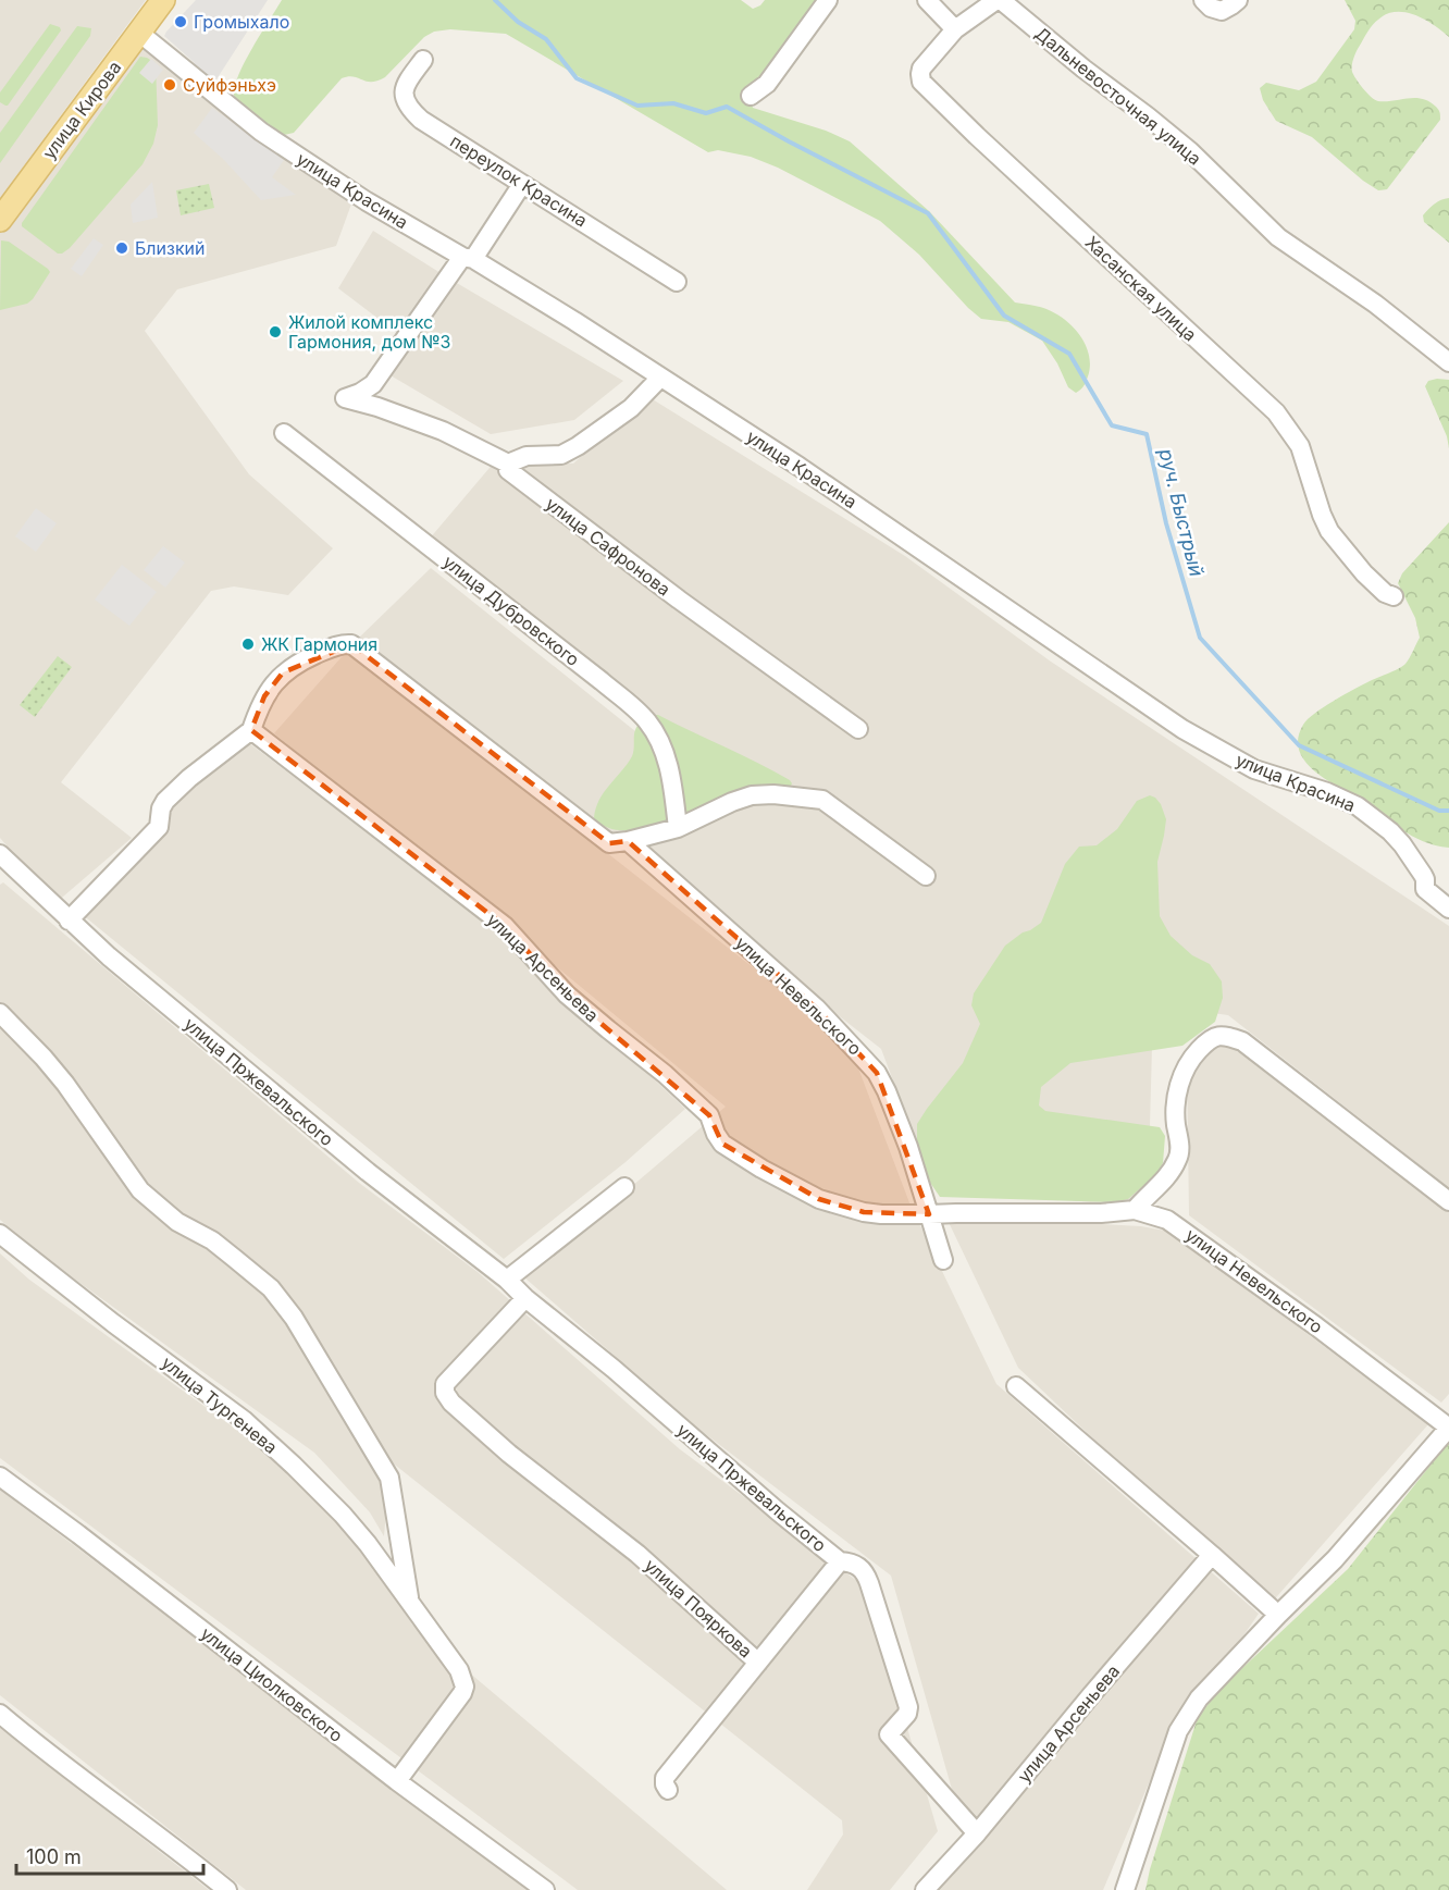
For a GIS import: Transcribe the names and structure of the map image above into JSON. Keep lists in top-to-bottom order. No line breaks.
{"streets":{"main road":["улица Кирова"],"street":["Дальневосточная улица","переулок Красина","улица Красина","Хасанская улица","улица Сафронова","улица Дубровского","улица Арсеньева","улица Невельского","улица Пржевальского","улица Тургенева","улица Пояркова","улица Циолковского"]},"crossings":[["Дальневосточная улица","Хасанская улица"],["улица Кирова","улица Красина"],["улица Красина","улица Сафронова"],["улица Арсеньева","улица Невельского"],["улица Арсеньева","улица Пржевальского"],["улица Пржевальского","улица Пояркова"],["улица Тургенева","улица Циолковского"]],"water":["руч. Быстрый"],"places":["Громыхало","Суйфэньхэ","Близкий","Жилой комплекс Гармония, дом №3","ЖК Гармония"],"scale_bar":"100 m"}
